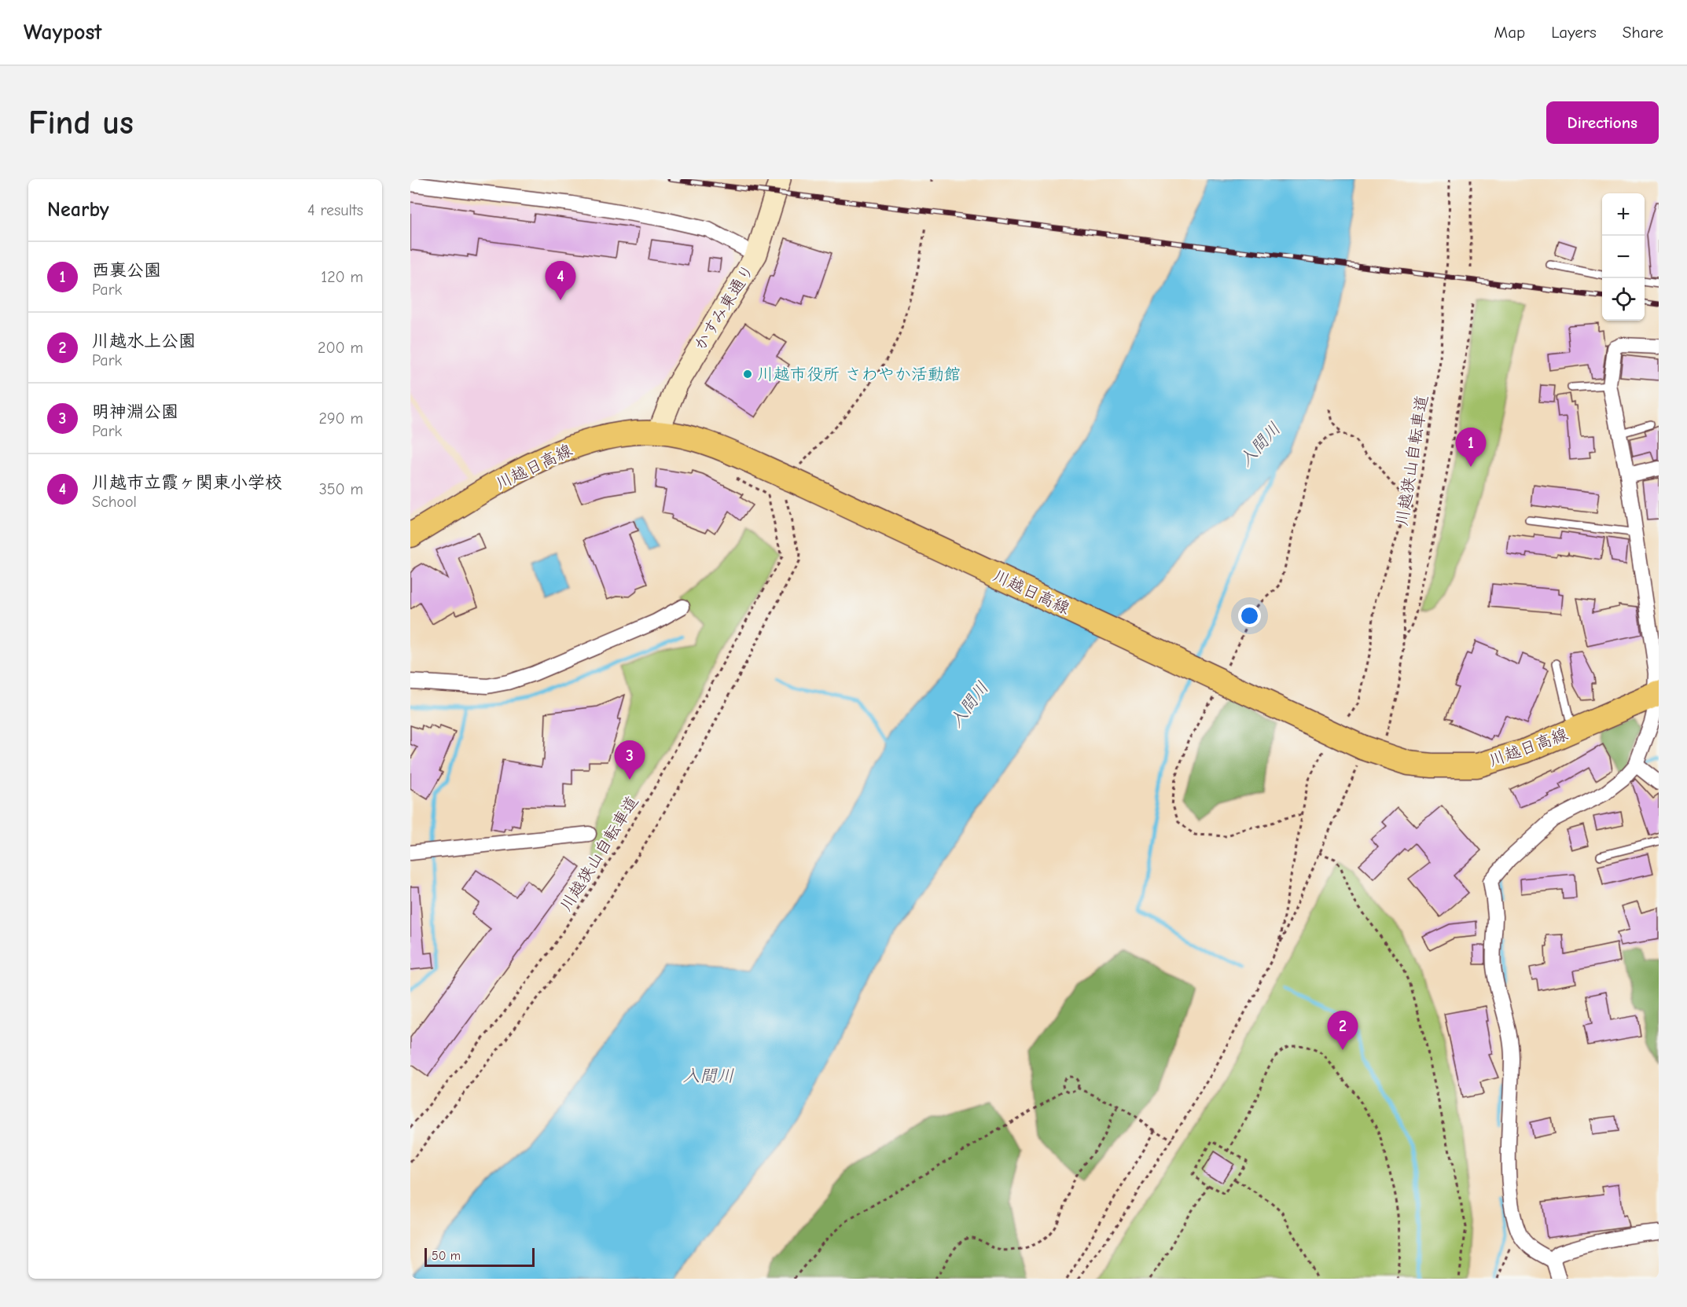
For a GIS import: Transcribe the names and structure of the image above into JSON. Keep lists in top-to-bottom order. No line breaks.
{"streets":{"main road":["川越日高線"],"street":["かすみ東通り"],"path":["川越狭山自転車道"]},"crossings":[["かすみ東通り","川越日高線"],["川越狭山自転車道","川越日高線"]],"water":["入間川"],"places":["川越市役所 さわやか活動館"],"scale_bar":"50 m","page":{"header":"Waypost","nav":["Map","Layers","Share"],"buttons":"Directions","title":"Find us","heading":["Nearby","4 results"],"map_buttons":["+","−"],"list":[{"mark":"1","name":"西裏公園","note":"Park","value":"120 m"},{"mark":"2","name":"川越水上公園","note":"Park","value":"200 m"},{"mark":"3","name":"明神淵公園","note":"Park","value":"290 m"},{"mark":"4","name":"川越市立霞ヶ関東小学校","note":"School","value":"350 m"}],"pins":["4","1","3","2"],"scale":"50 m"}}
